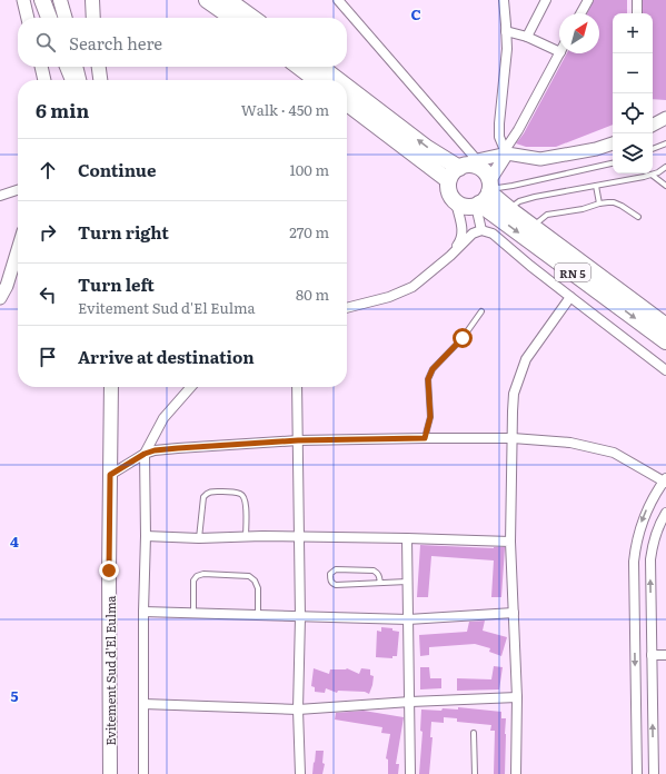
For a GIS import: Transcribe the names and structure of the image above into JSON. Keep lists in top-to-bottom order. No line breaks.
{"streets":{"highway":["RN 5"],"main road":["Evitement Sud d'El Eulma"]},"north":"top right","page":{"map_buttons":["+","−"],"search":"Search here","heading":["6 min","Walk · 450 m"],"list":[["Continue","100 m"],["Turn right","270 m"],["Turn left","Evitement Sud d'El Eulma","80 m"],"Arrive at destination"]},"grid":{"columns":["C"],"rows":["4","5"]}}
